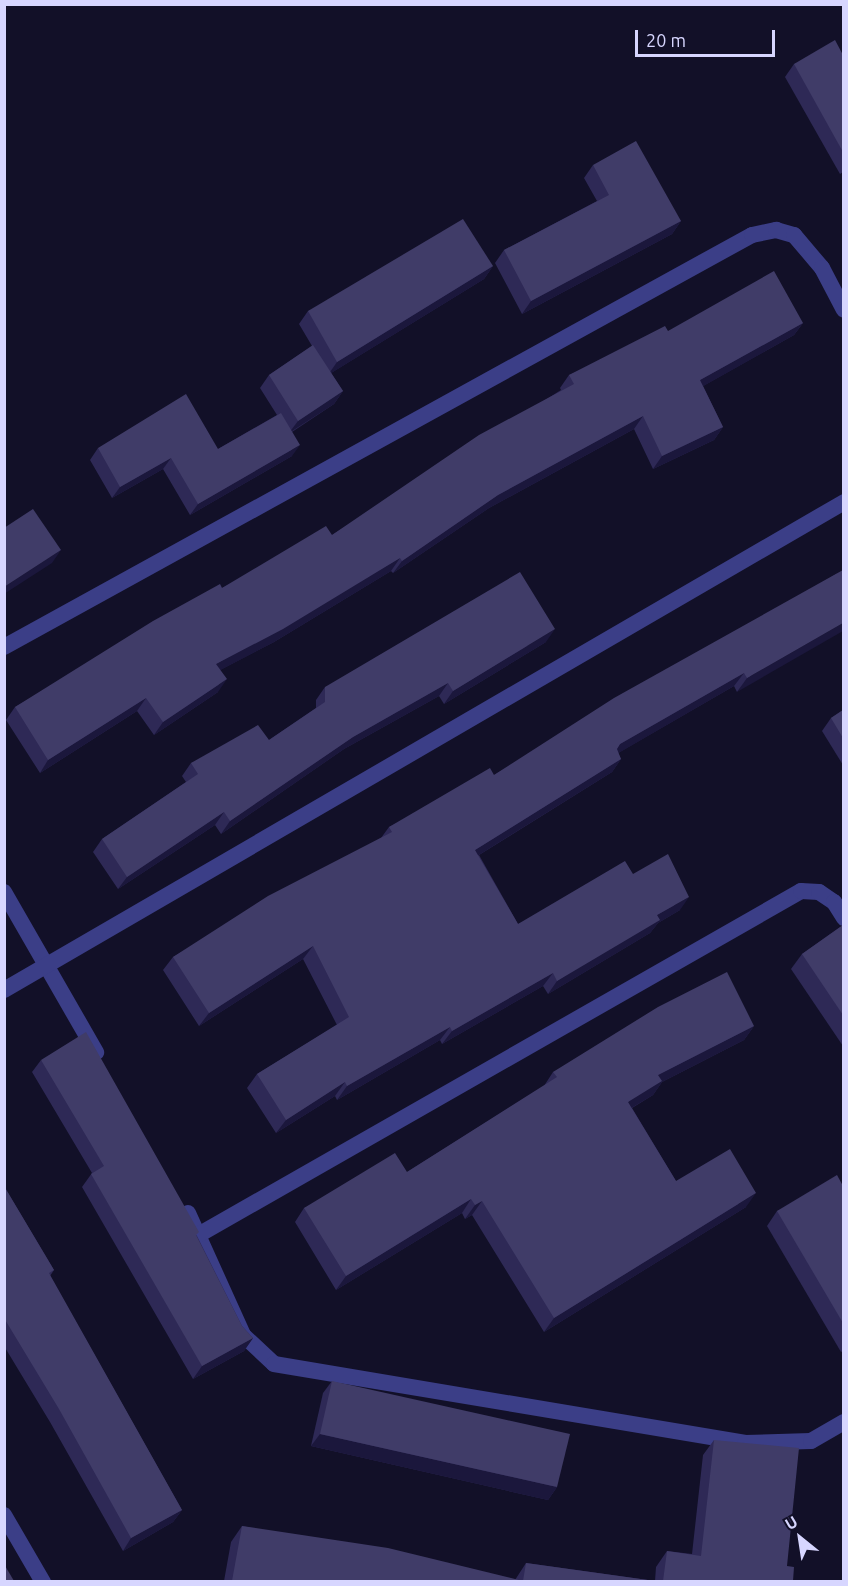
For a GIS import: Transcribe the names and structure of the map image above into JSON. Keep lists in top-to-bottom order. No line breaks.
{"scale_bar":"20 m","north":"top left"}
